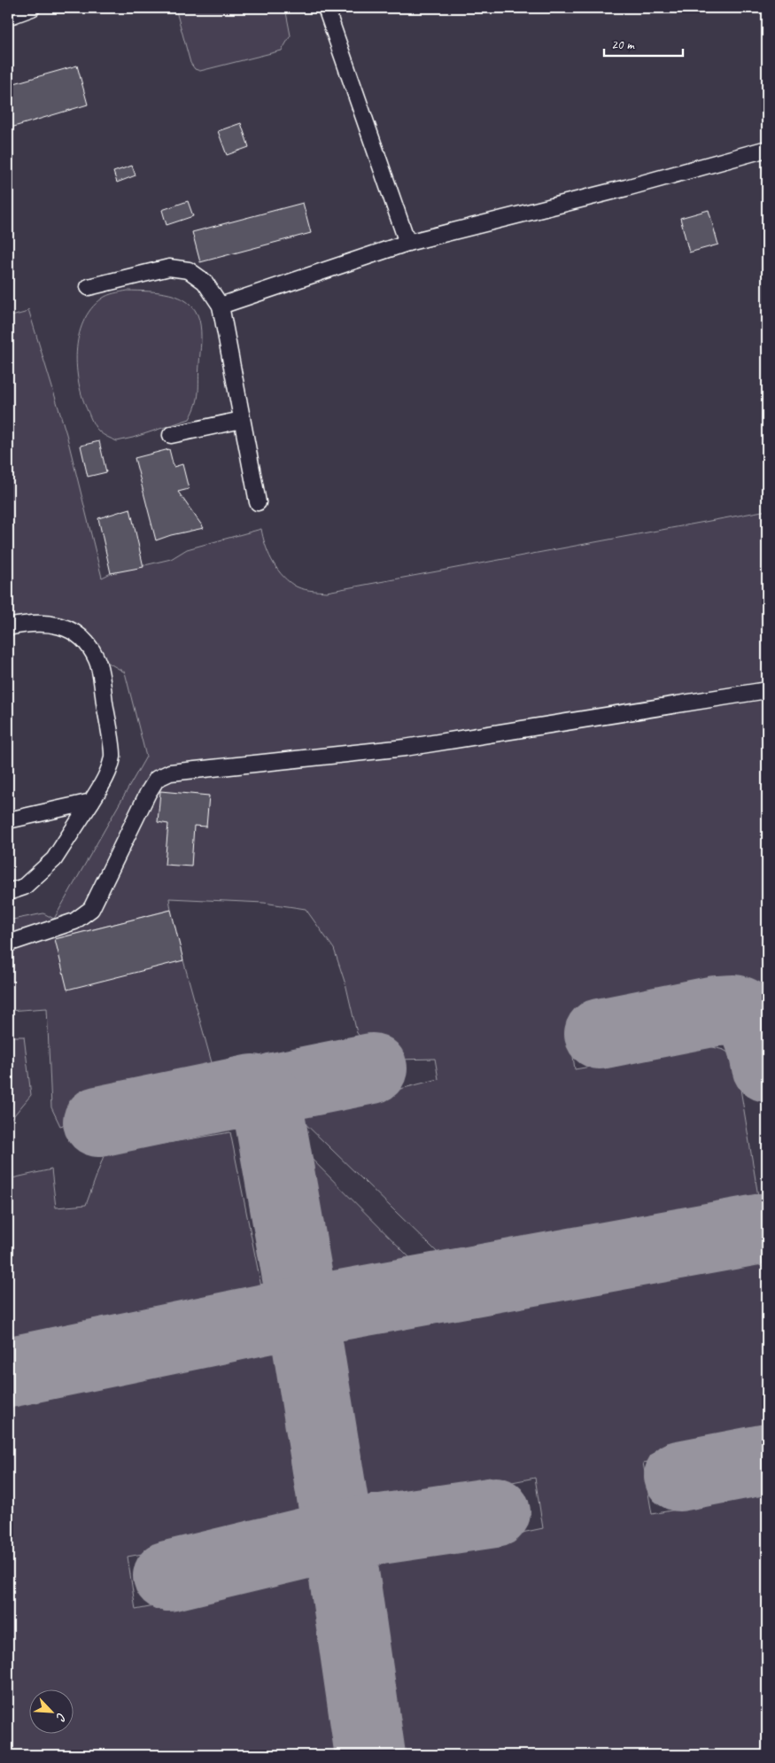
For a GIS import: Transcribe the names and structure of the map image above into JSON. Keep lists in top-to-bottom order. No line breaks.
{"scale_bar":"20 m","north":"bottom right"}
